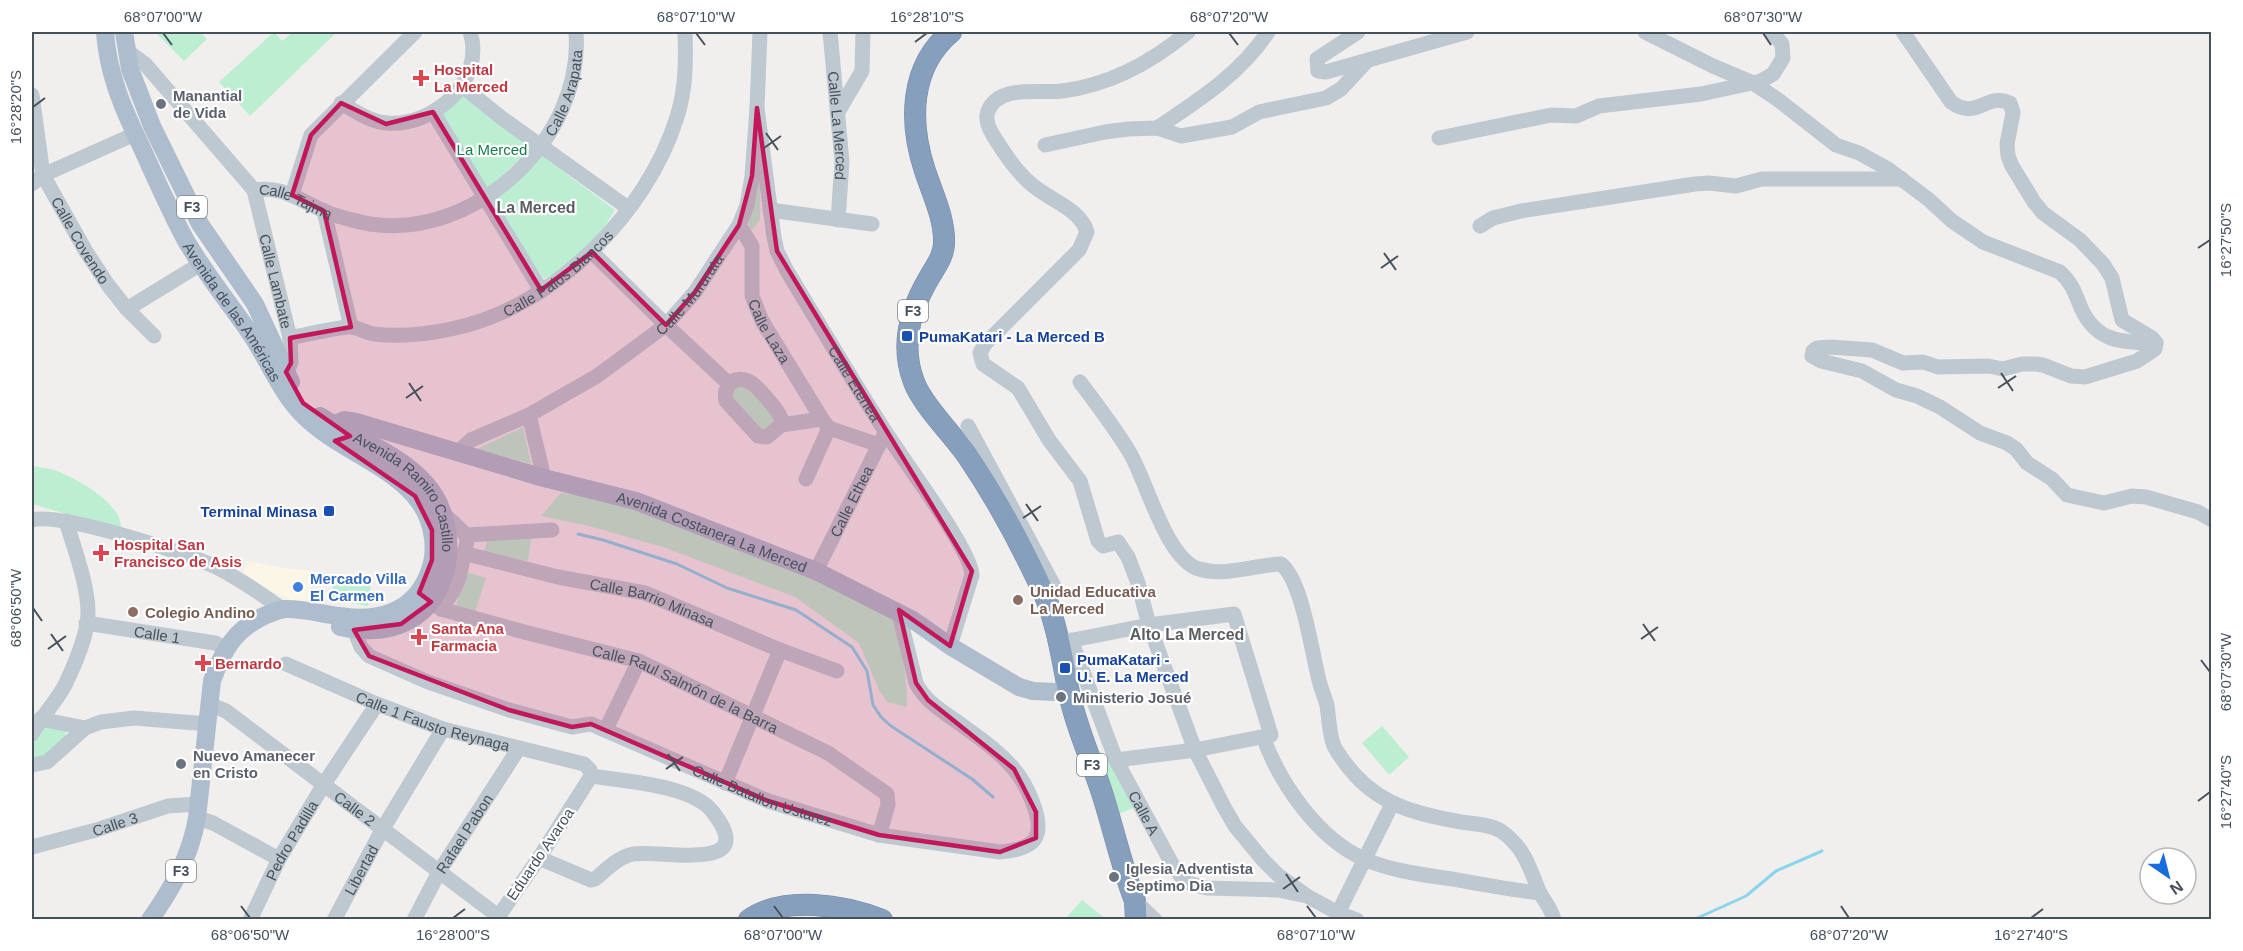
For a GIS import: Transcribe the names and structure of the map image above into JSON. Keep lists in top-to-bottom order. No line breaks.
{"streets":{"highway":["F3"],"main road":["Avenida de las Américas","Avenida Ramiro Castillo","Avenida Costanera La Merced"],"street":["Calle Arapata","Calle La Merced","Calle Tajma","Calle Covendo","Calle Palos Blancos","Calle Lambate","Calle Mururata","Calle Laza","Calle Etenea","Calle Ethea","Calle Barrio Minasa","Calle 1","Calle Raul Salmón de la Barra","Calle 1 Fausto Reynaga","Calle Batallon Ustarez","Calle 2","Calle A","Calle 3","Rafael Pabon","Pedro Padilla","Eduardo Avaroa","Libertad"]},"crossings":[["Calle Arapata","Calle Tajma"],["Calle Tajma","Calle Lambate"],["Calle Tajma","Avenida de las Américas"],["F3","Avenida Costanera La Merced"],["F3","Calle A"],["Calle Palos Blancos","Calle Lambate"],["Calle Lambate","Avenida de las Américas"],["Calle Mururata","Calle Laza"],["Calle Mururata","Calle Etenea"],["Calle Mururata","Avenida Costanera La Merced"],["Avenida de las Américas","Avenida Ramiro Castillo"],["Avenida de las Américas","Avenida Costanera La Merced"],["Calle Etenea","Calle Ethea"],["Calle Etenea","Avenida Costanera La Merced"],["Avenida Ramiro Castillo","Avenida Costanera La Merced"],["Avenida Ramiro Castillo","Calle 1"],["Avenida Ramiro Castillo","Calle Raul Salmón de la Barra"],["Avenida Ramiro Castillo","Calle Batallon Ustarez"],["Avenida Ramiro Castillo","Calle 2"],["Avenida Ramiro Castillo","Calle 3"],["Calle Ethea","Avenida Costanera La Merced"],["Avenida Costanera La Merced","Calle Batallon Ustarez"],["Calle Raul Salmón de la Barra","Calle Batallon Ustarez"],["Calle 1 Fausto Reynaga","Rafael Pabon"],["Calle 1 Fausto Reynaga","Pedro Padilla"],["Calle 1 Fausto Reynaga","Eduardo Avaroa"],["Calle 1 Fausto Reynaga","Libertad"],["Calle 2","Rafael Pabon"],["Calle 2","Pedro Padilla"],["Calle 2","Eduardo Avaroa"],["Calle 2","Libertad"]],"districts":["La Merced","Alto La Merced"],"parks":["La Merced"],"places":{"health":["Hospital La Merced","Hospital San Francisco de Asis","Santa Ana Farmacia","Bernardo"],"other":["Manantial de Vida","Mercado Villa El Carmen","Unidad Educativa La Merced","Colegio Andino","Ministerio Josué","Nuevo Amanecer en Cristo","Iglesia Adventista Septimo Dia"],"transit":["PumaKatari - La Merced B","Terminal Minasa","PumaKatari - U. E. La Merced"]},"north":"bottom right","coordinates":["68°07'00\"W","68°07'10\"W","16°28'10\"S","68°07'20\"W","68°07'30\"W","16°28'20\"S","16°27'50\"S","68°06'50\"W","16°27'40\"S","16°28'00\"S"]}
